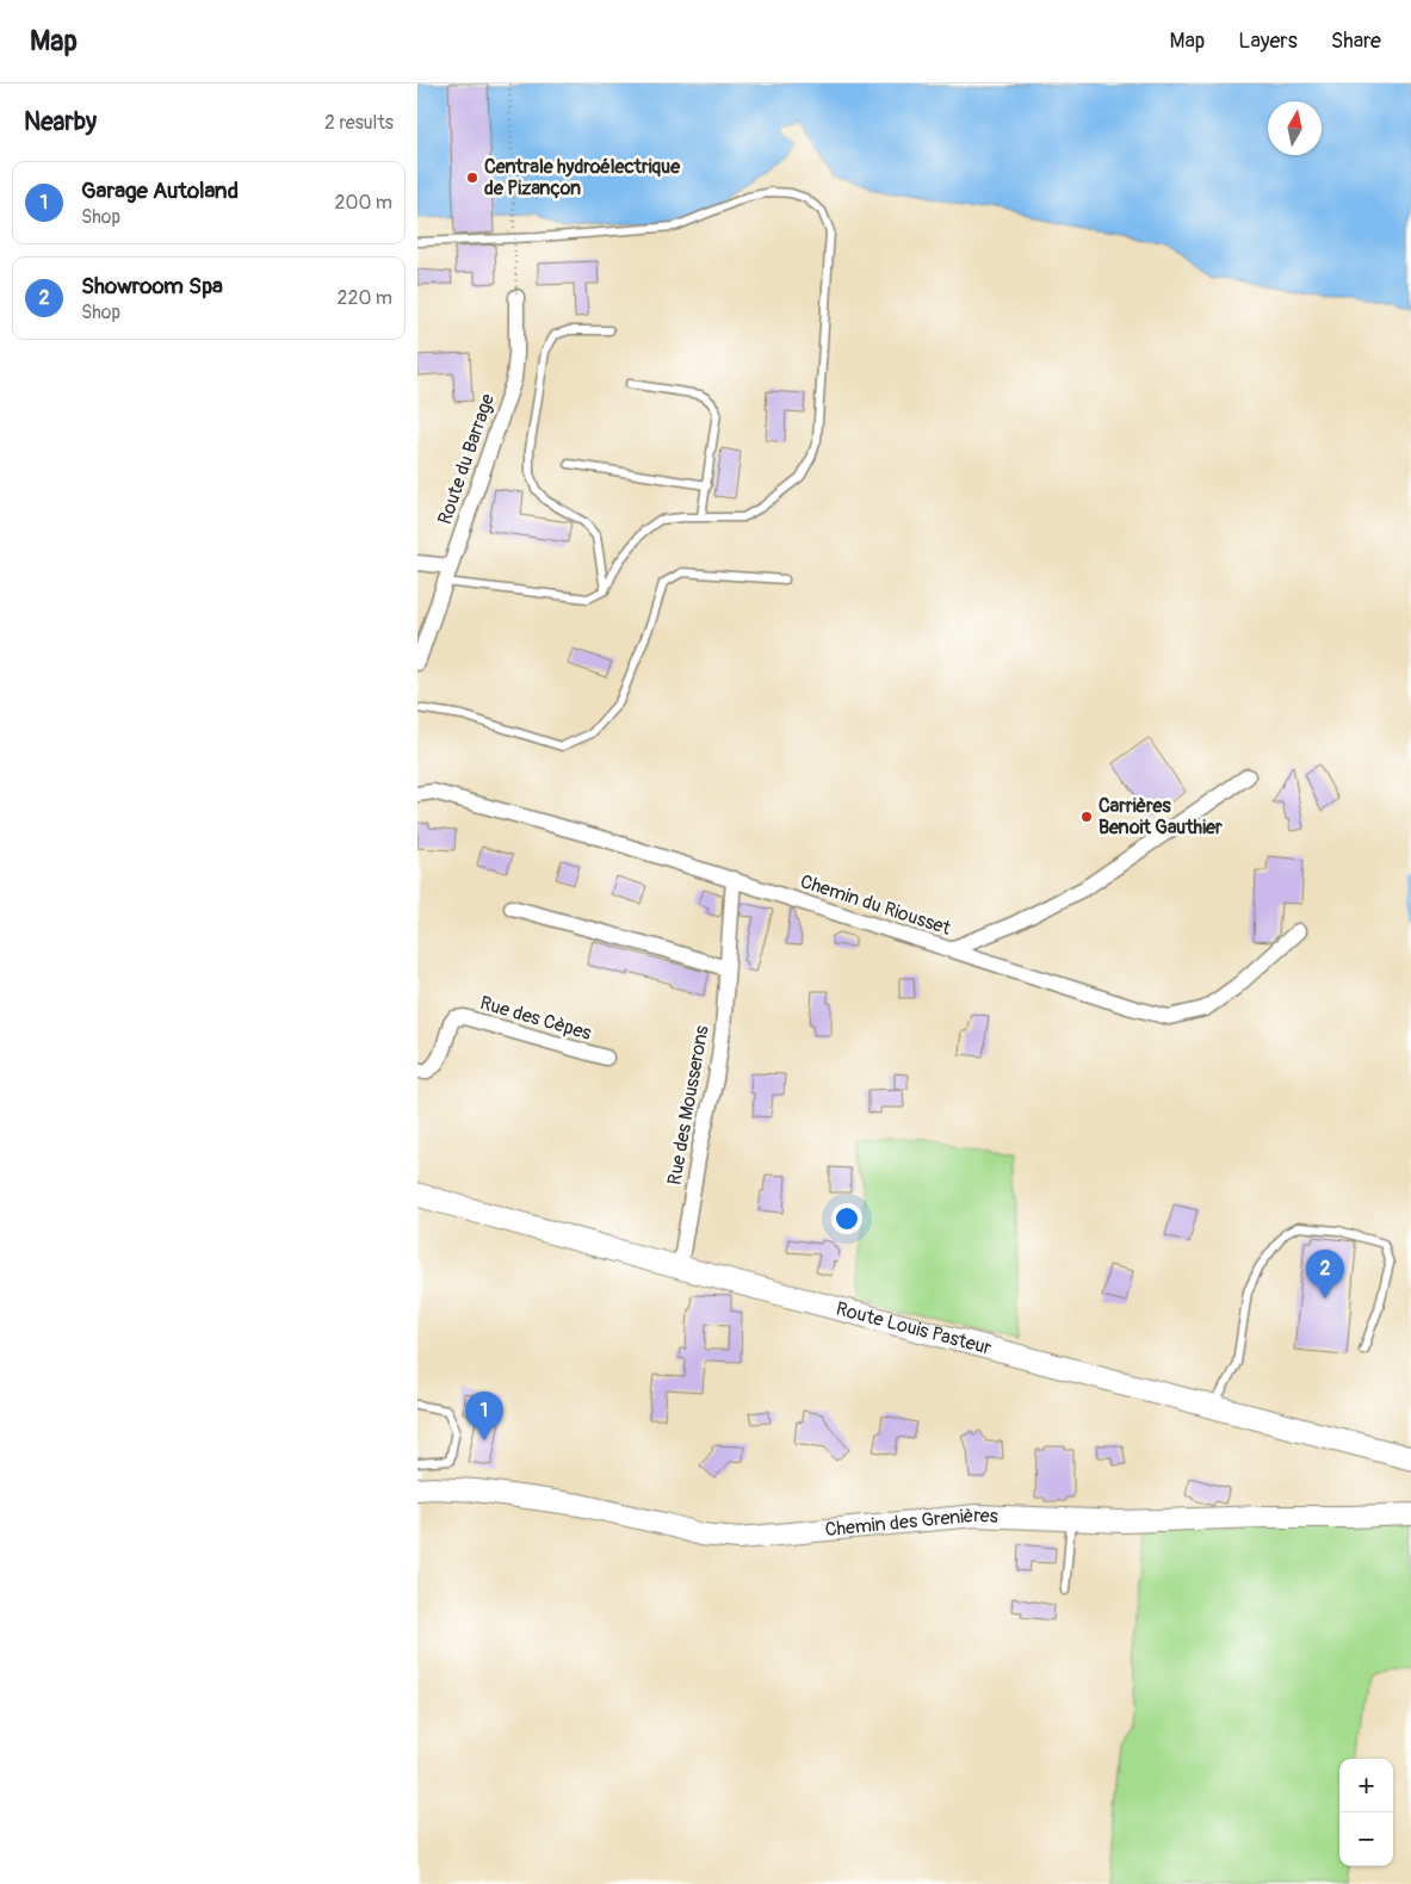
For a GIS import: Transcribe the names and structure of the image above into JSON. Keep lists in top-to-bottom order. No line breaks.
{"streets":{"main road":["Route Louis Pasteur"],"street":["Route du Barrage","Chemin du Riousset","Rue des Cèpes","Rue des Mousserons","Chemin des Grenières"]},"crossings":[["Chemin du Riousset","Rue des Mousserons"],["Rue des Mousserons","Route Louis Pasteur"]],"places":["Centrale hydroélectrique de Pizançon","Carrières Benoit Gauthier"],"north":"top","page":{"header":"Map","nav":["Map","Layers","Share"],"heading":["Nearby","2 results"],"list":[{"mark":"1","name":"Garage Autoland","note":"Shop","value":"200 m"},{"mark":"2","name":"Showroom Spa","note":"Shop","value":"220 m"}],"pins":["2","1"],"map_buttons":["+","−"]}}
